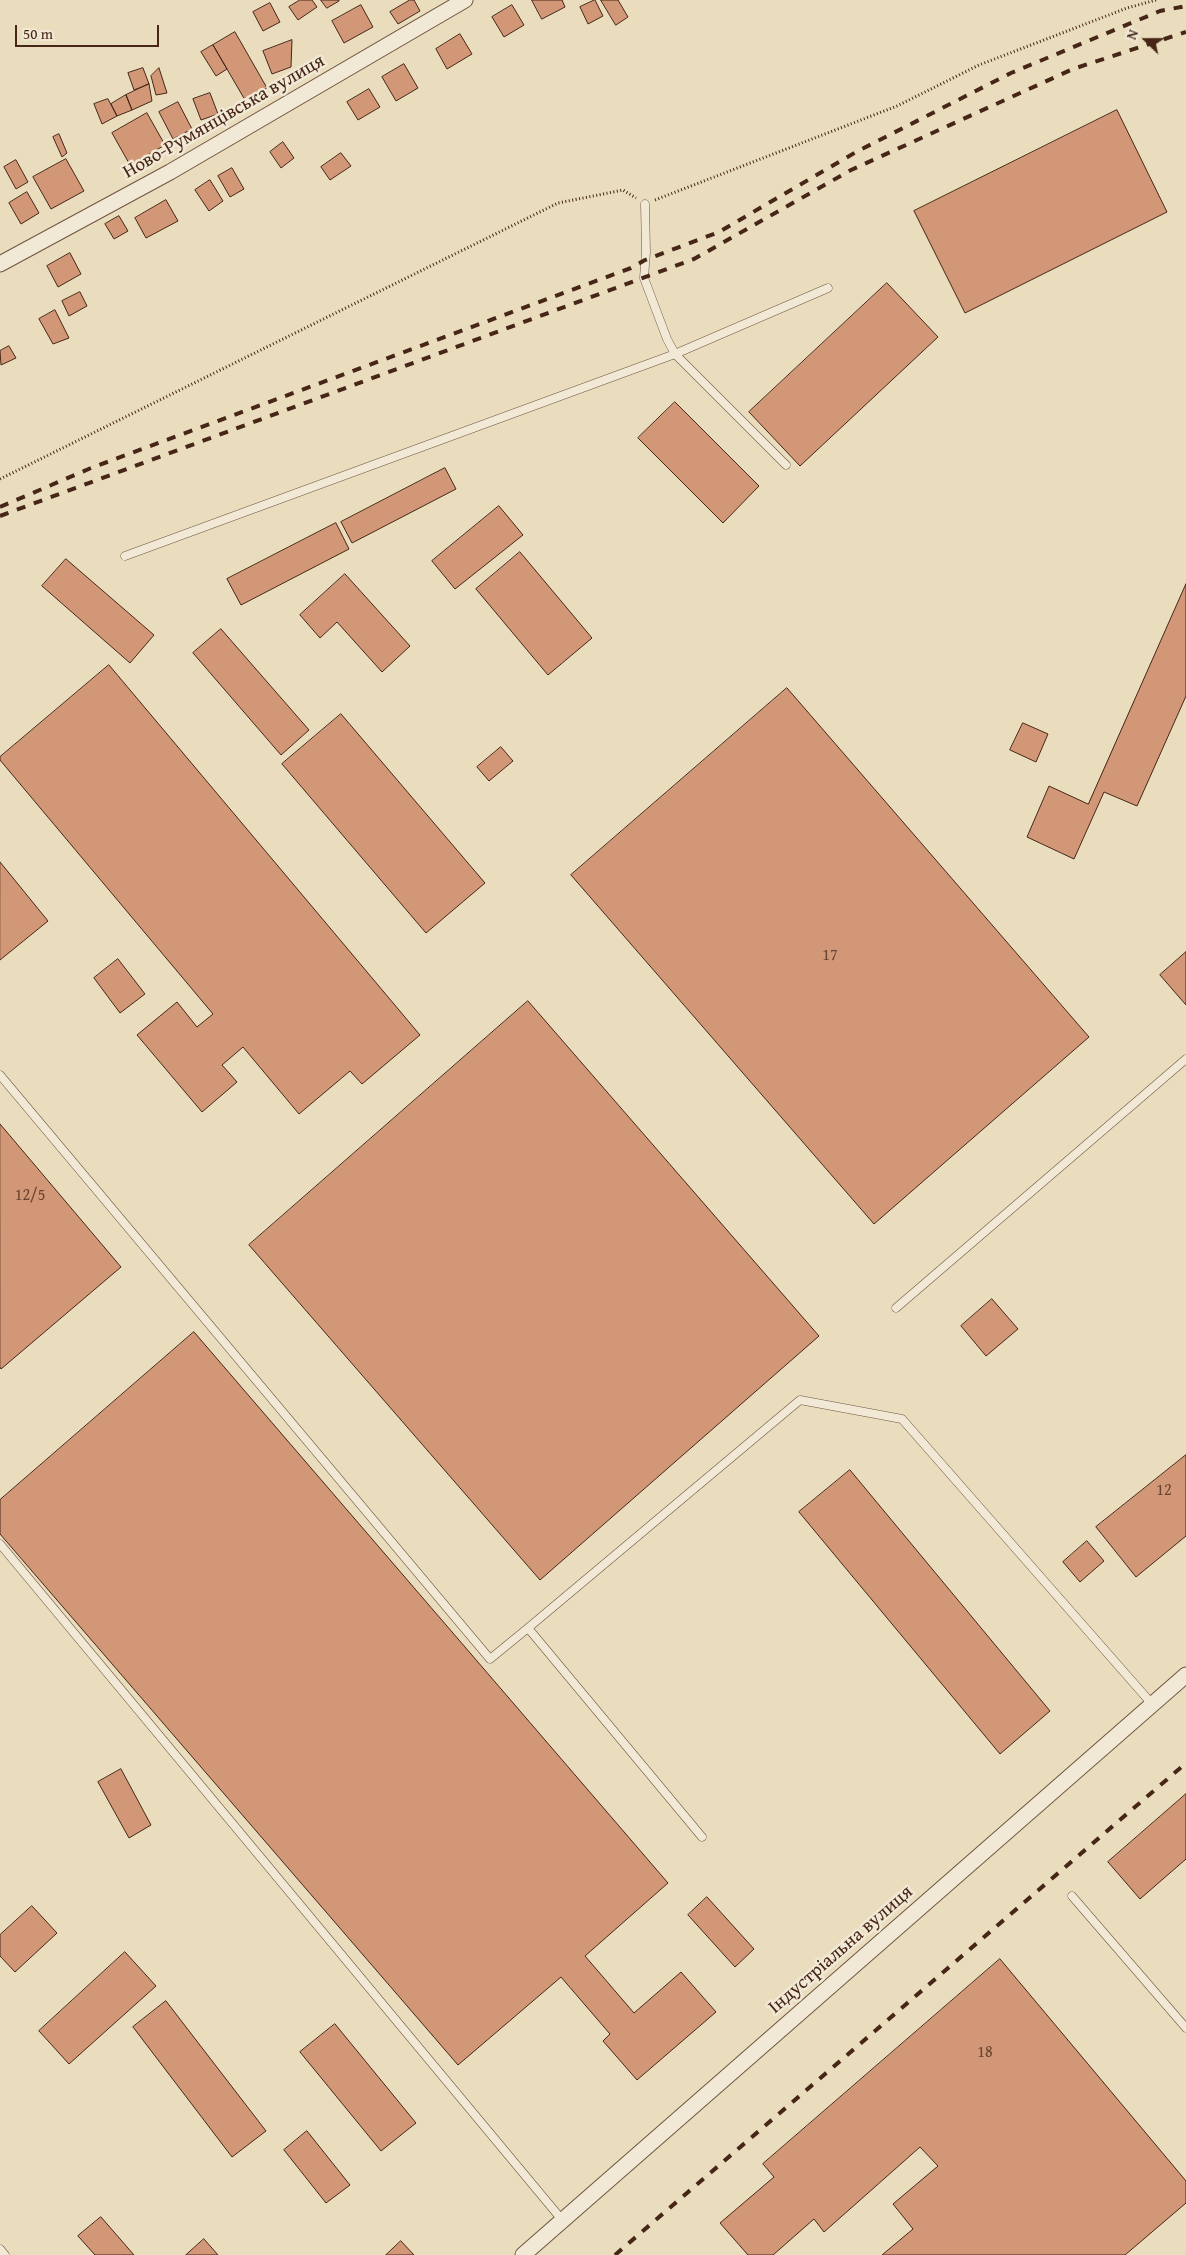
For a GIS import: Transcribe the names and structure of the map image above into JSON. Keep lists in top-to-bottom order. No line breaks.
{"streets":{"street":["Ново-Румянцівська вулиця","Індустріальна вулиця"]},"house_numbers":["17","12/5","12","18"],"scale_bar":"50 m","north":"left"}
